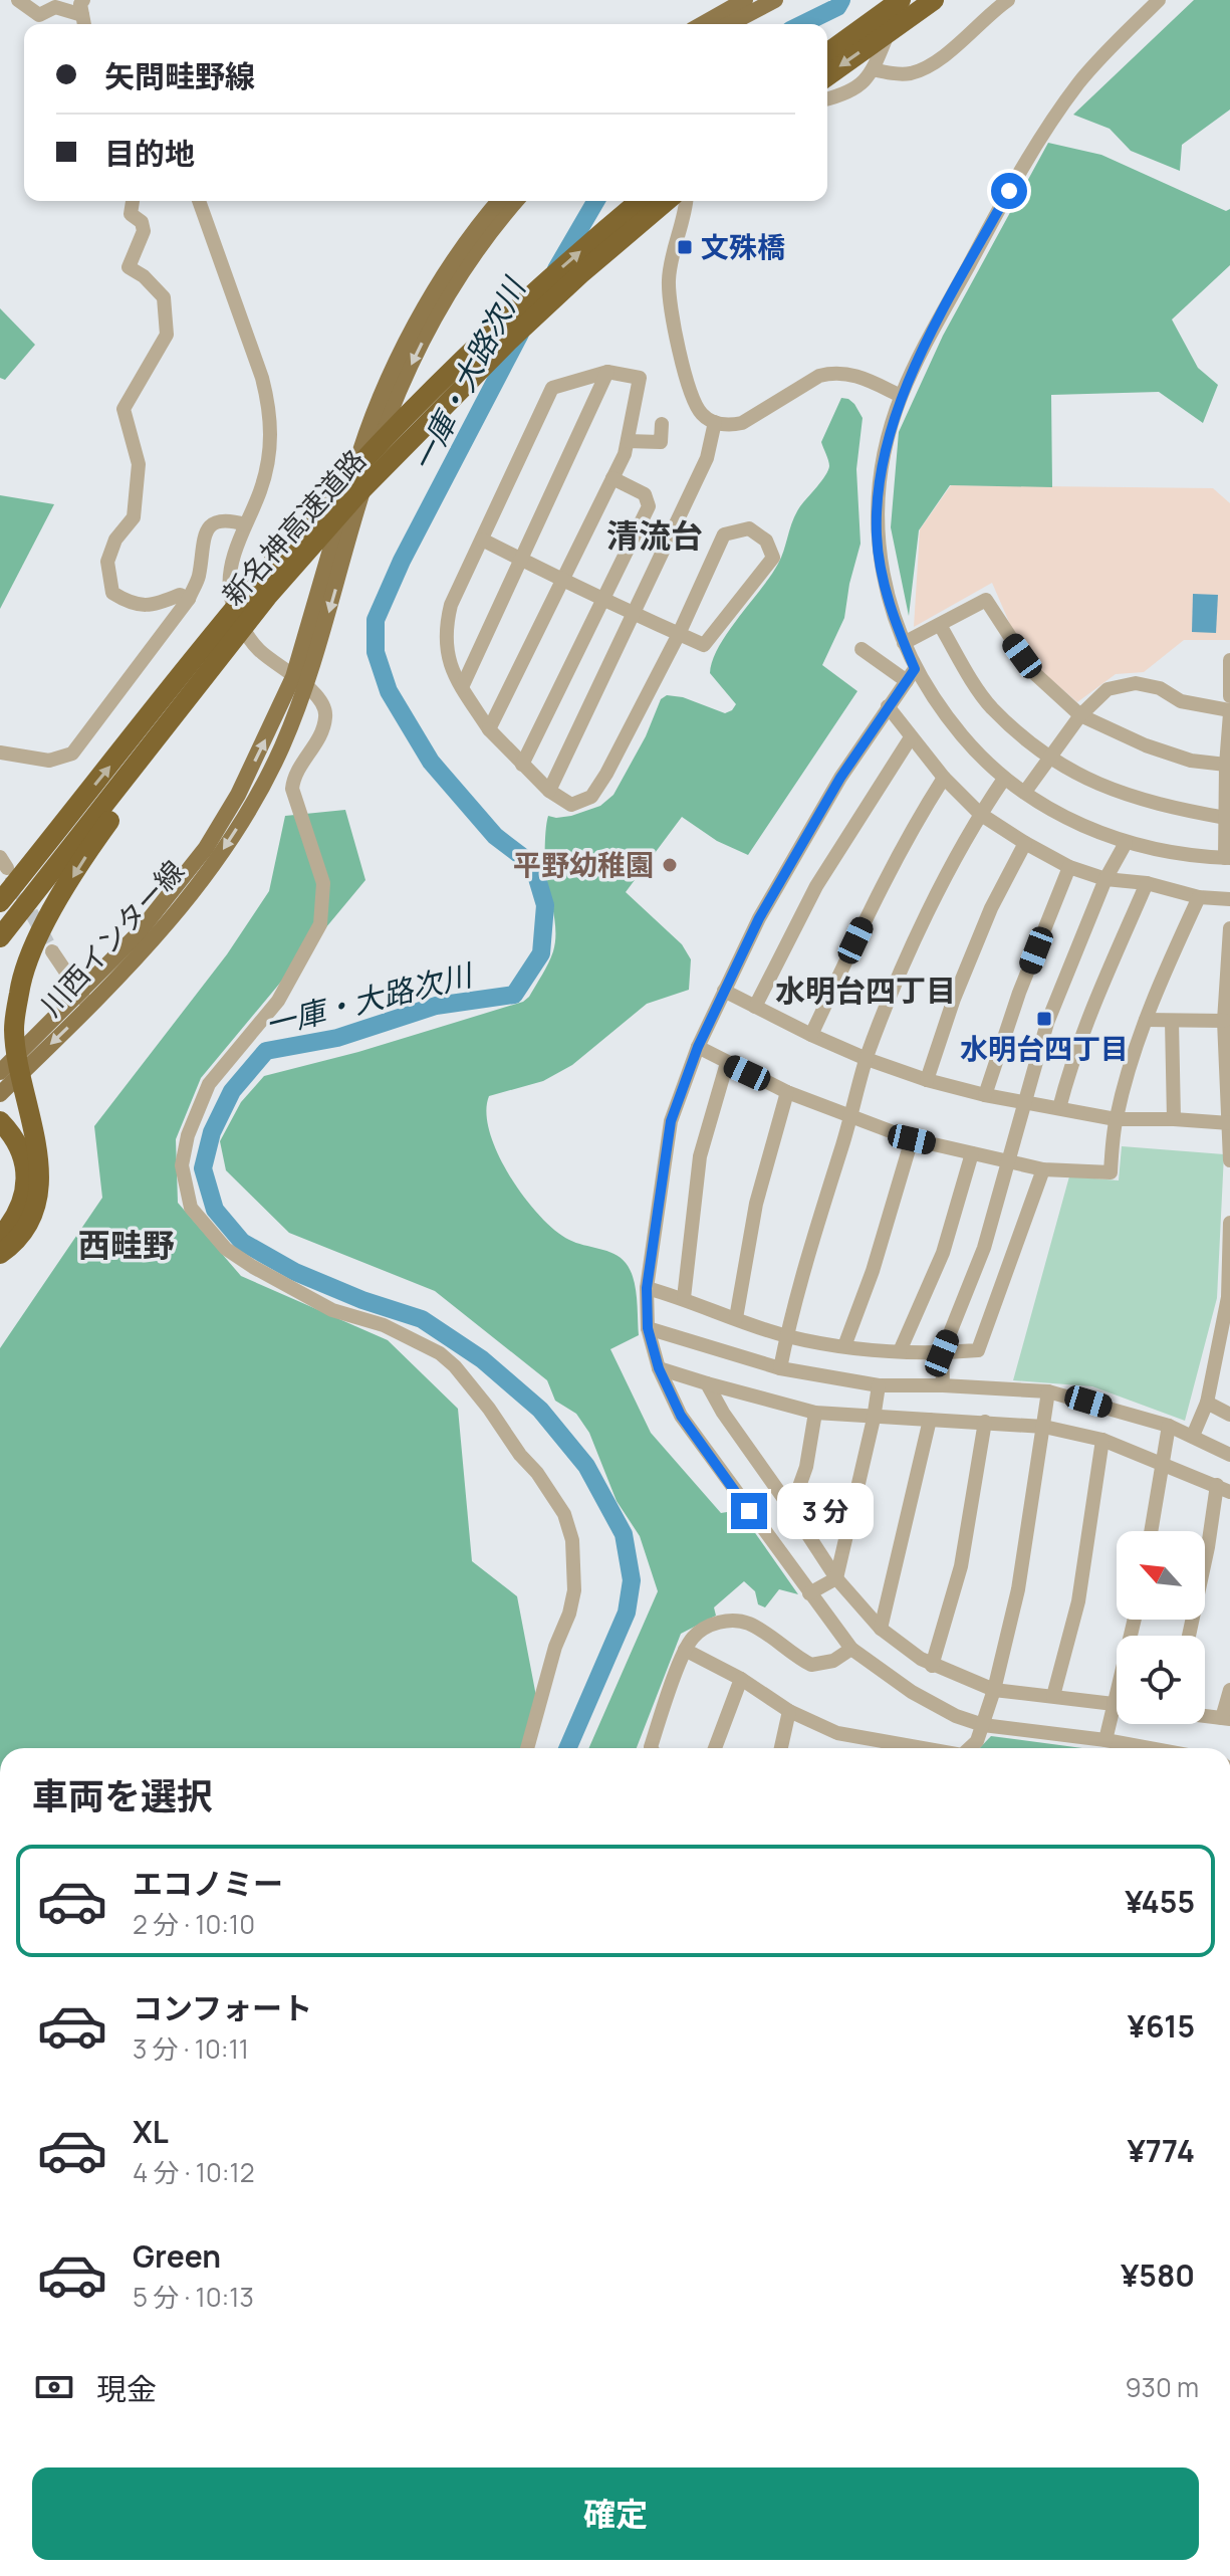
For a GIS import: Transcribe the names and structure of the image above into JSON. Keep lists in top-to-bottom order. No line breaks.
{"streets":{"highway":["新名神高速道路"],"main road":["川西インター線"]},"districts":["清流台","水明台四丁目","西畦野"],"water":["一庫・大路次川"],"places":{"transit":["文殊橋","水明台四丁目"],"other":["平野幼稚園"]},"north":"top left","page":{"banner":["矢問畦野線","目的地"],"bubble":"3 分","heading":"車両を選択","list":[{"name":"エコノミー","note":"2 分 · 10:10","value":"¥455"},{"name":"コンフォート","note":"3 分 · 10:11","value":"¥615"},{"name":"XL","note":"4 分 · 10:12","value":"¥774"},{"name":"Green","note":"5 分 · 10:13","value":"¥580"}],"pay":["現金","930 m"],"buttons":"確定"}}
